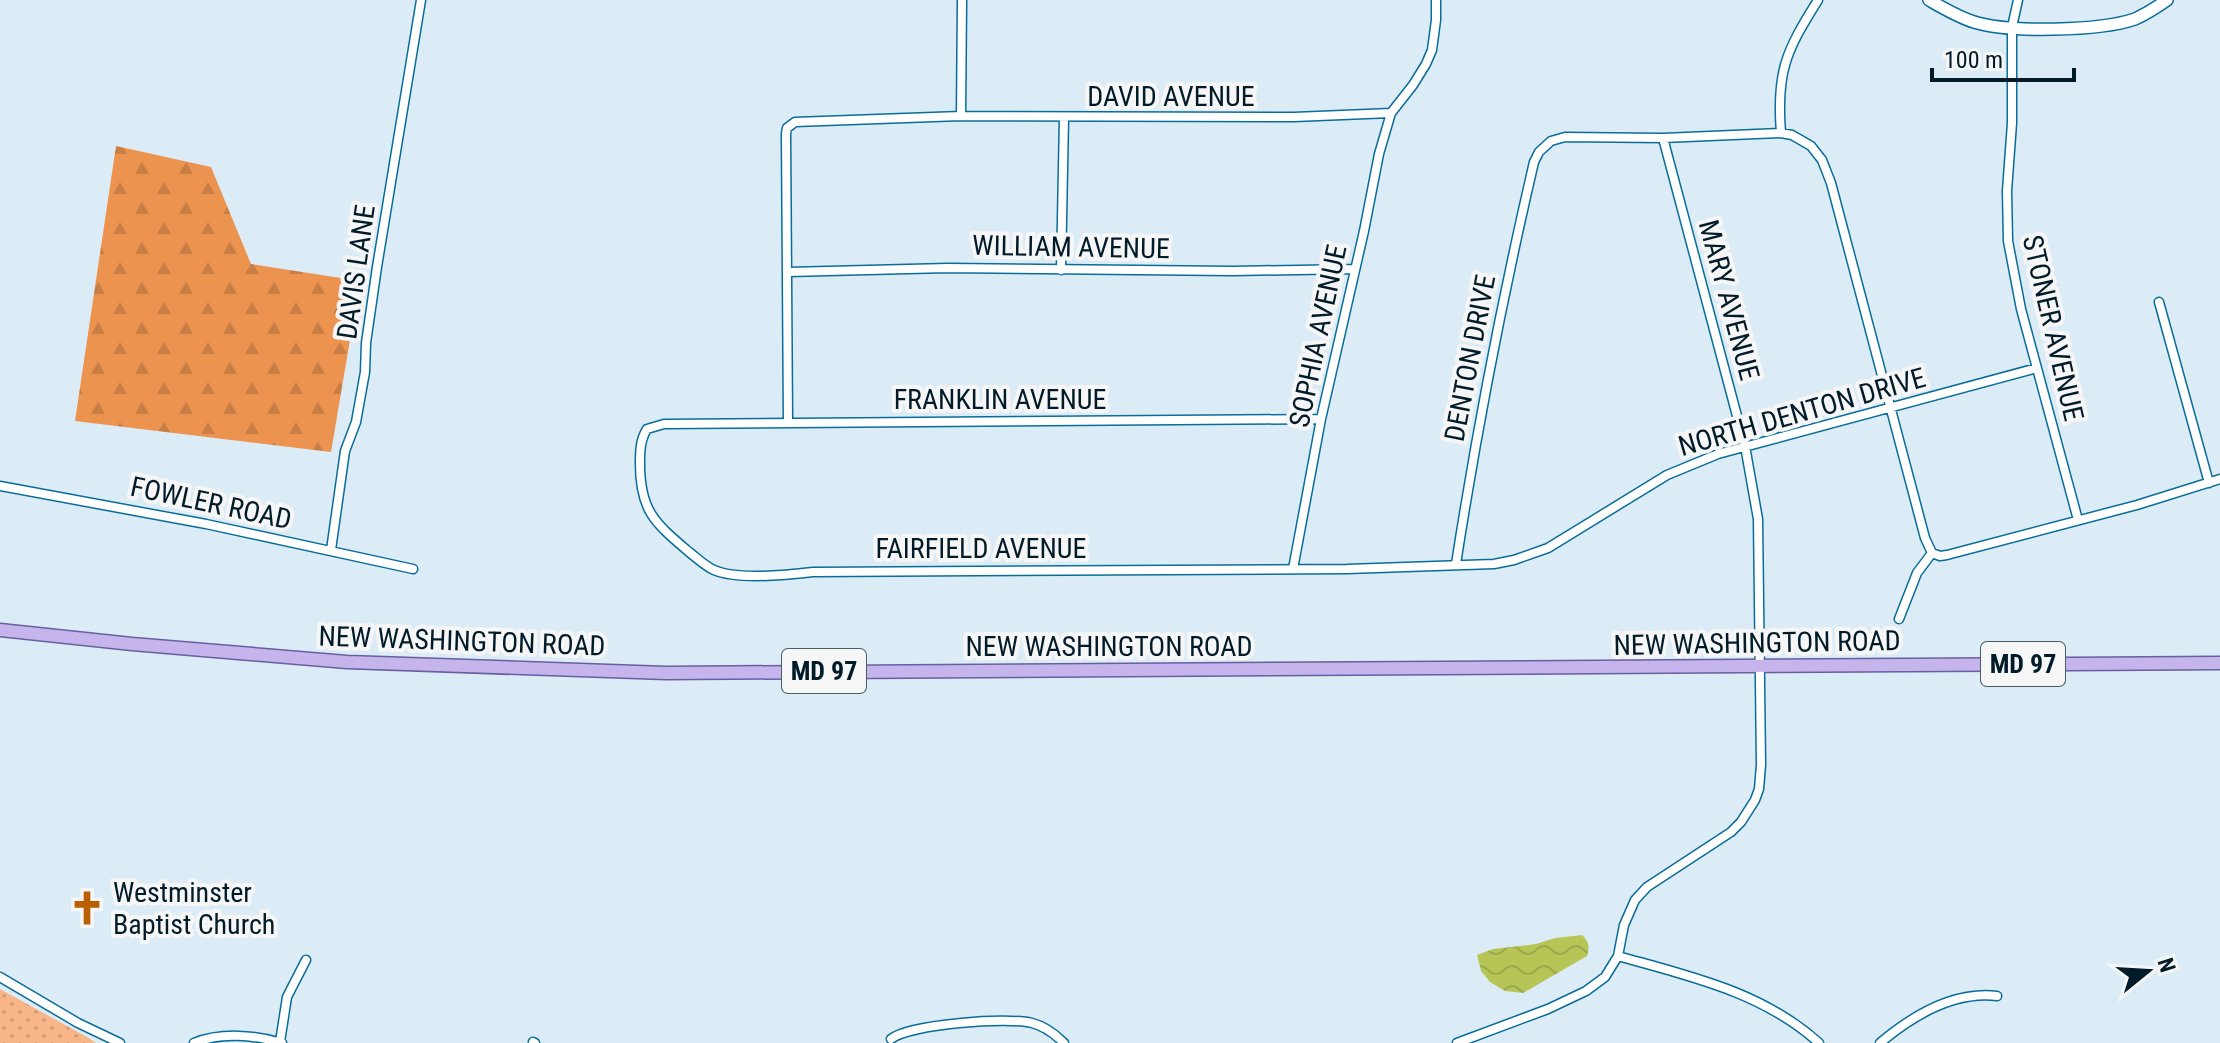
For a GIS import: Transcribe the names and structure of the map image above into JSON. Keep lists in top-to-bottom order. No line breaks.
{"streets":{"main road":["NEW WASHINGTON ROAD","MD 97"],"street":["DAVID AVENUE","WILLIAM AVENUE","DAVIS LANE","MARY AVENUE","STONER AVENUE","SOPHIA AVENUE","DENTON DRIVE","FRANKLIN AVENUE","NORTH DENTON DRIVE","FOWLER ROAD","FAIRFIELD AVENUE"]},"crossings":[["DAVID AVENUE","WILLIAM AVENUE"],["DAVID AVENUE","SOPHIA AVENUE"],["WILLIAM AVENUE","SOPHIA AVENUE"],["DAVIS LANE","FOWLER ROAD"],["MARY AVENUE","DENTON DRIVE"],["MARY AVENUE","NORTH DENTON DRIVE"],["MARY AVENUE","NEW WASHINGTON ROAD"],["STONER AVENUE","NORTH DENTON DRIVE"],["SOPHIA AVENUE","FRANKLIN AVENUE"],["SOPHIA AVENUE","FAIRFIELD AVENUE"],["DENTON DRIVE","NORTH DENTON DRIVE"],["DENTON DRIVE","FAIRFIELD AVENUE"],["FRANKLIN AVENUE","FAIRFIELD AVENUE"],["NORTH DENTON DRIVE","FAIRFIELD AVENUE"]],"places":{"church":["Westminster Baptist Church"]},"scale_bar":"100 m","north":"right"}
